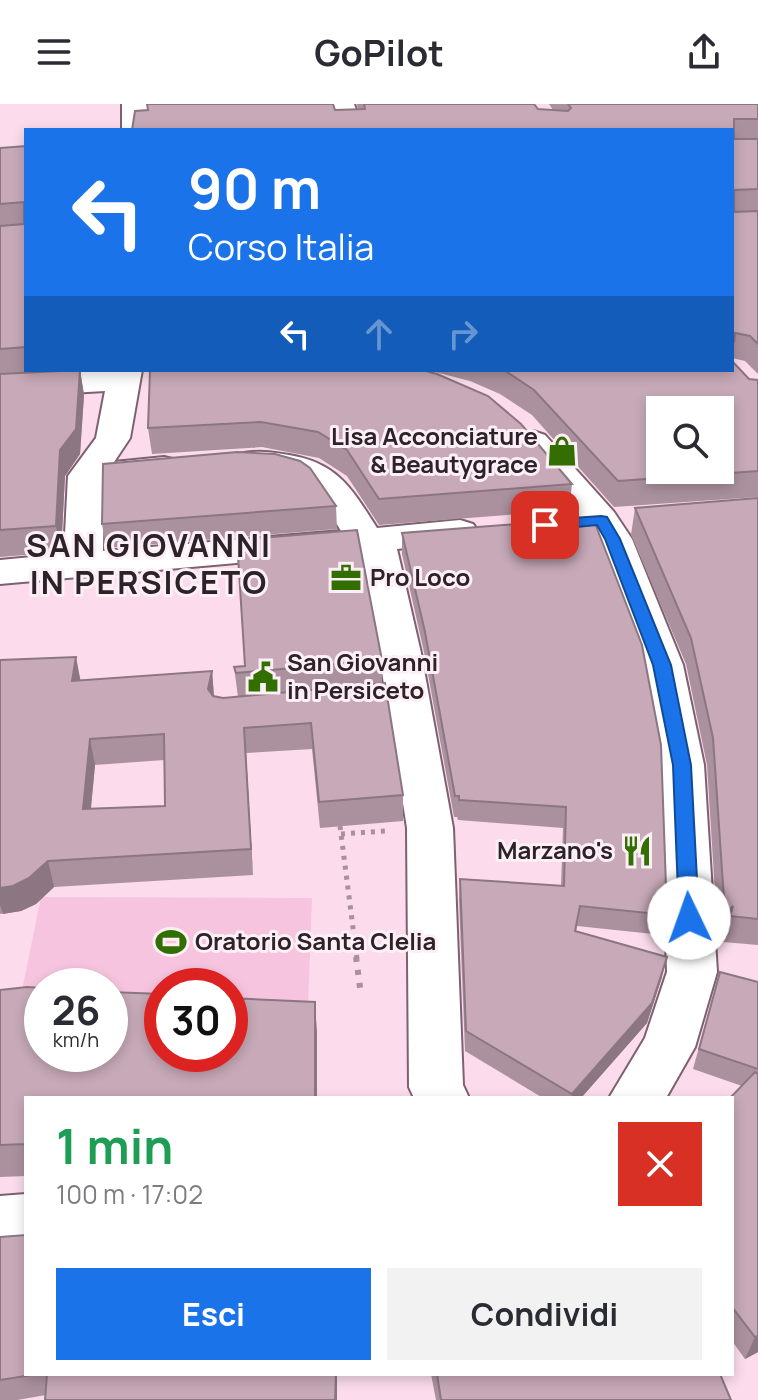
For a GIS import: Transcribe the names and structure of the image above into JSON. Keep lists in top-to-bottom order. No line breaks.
{"districts":["SAN GIOVANNI IN PERSICETO"],"places":{"shop":["Lisa Acconciature & Beautygrace"],"office":["Pro Loco"],"public building":["San Giovanni in Persiceto"],"restaurant":["Marzano's"],"sports":["Oratorio Santa Clelia"]},"page":{"header":"GoPilot","turn":["90 m","Corso Italia"],"speed":"26 km/h","limit":"30","heading":["1 min","100 m · 17:02"],"buttons":["Esci","Condividi"]}}
